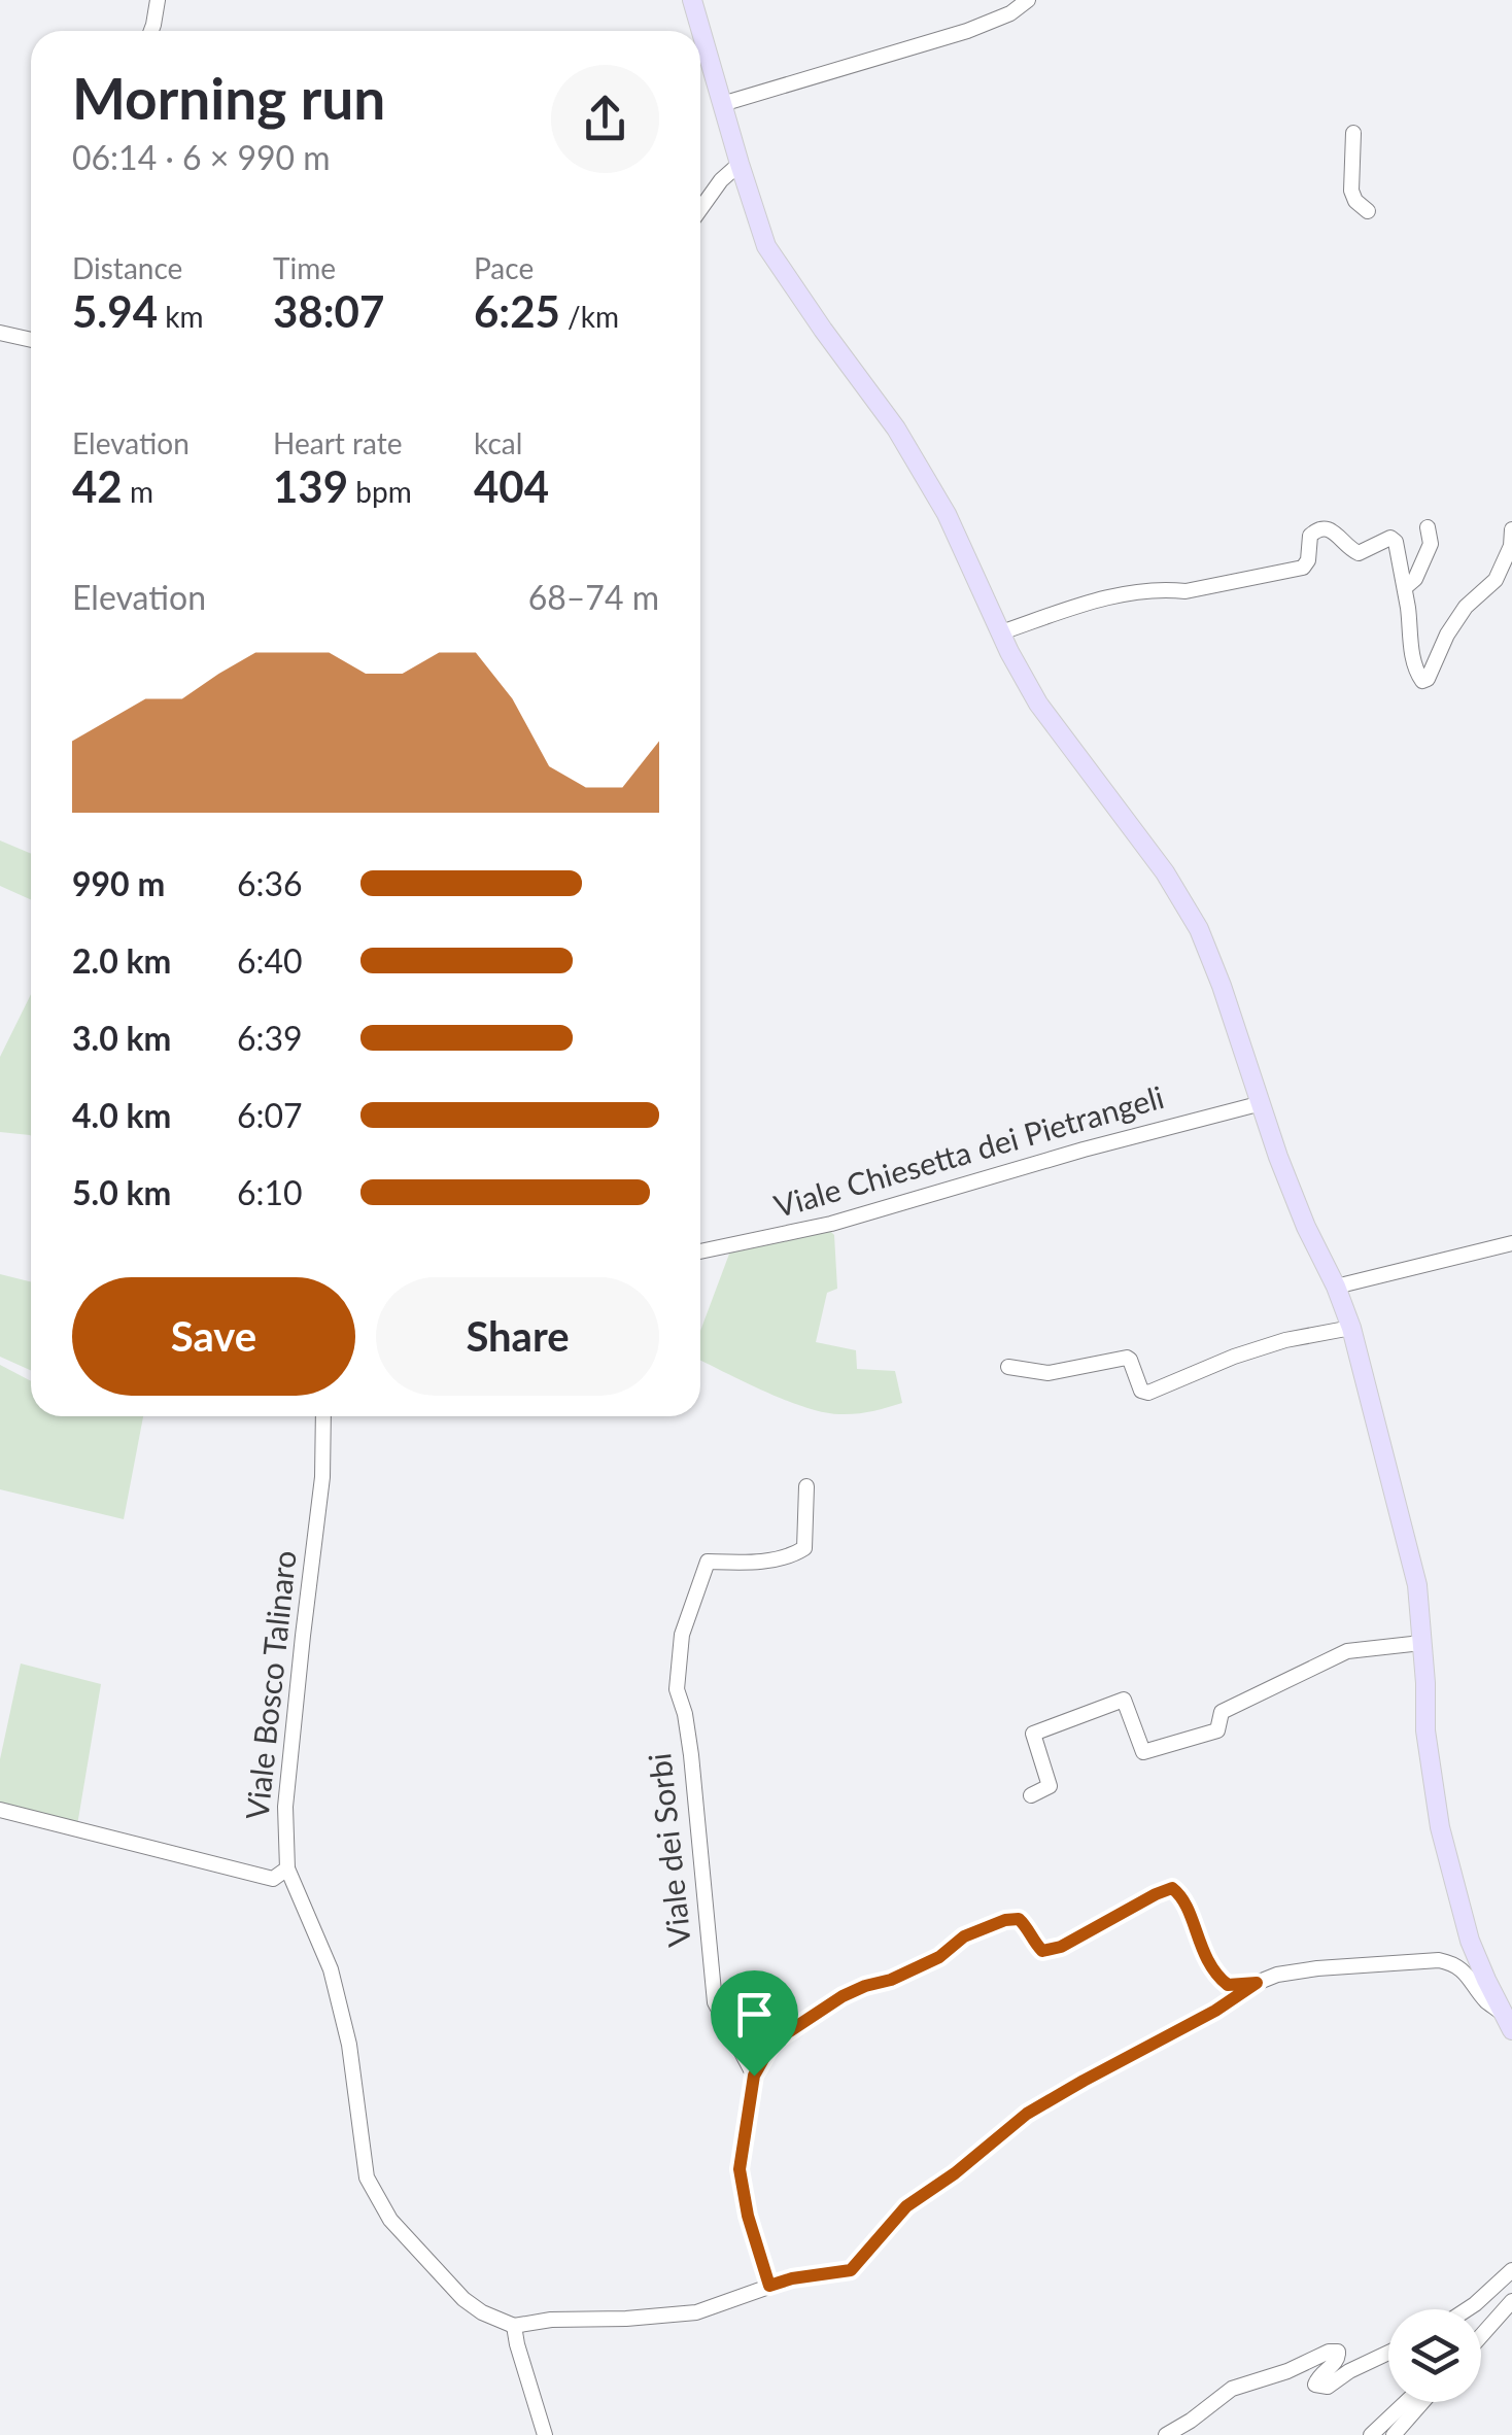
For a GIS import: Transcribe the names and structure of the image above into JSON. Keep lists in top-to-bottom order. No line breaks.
{"streets":{"street":["Viale Chiesetta dei Pietrangeli","Viale Bosco Talinaro","Viale dei Sorbi"]},"page":{"heading":["Morning run","06:14 · 6 × 990 m"],"stats":[["Distance","5.94 km"],["Time","38:07"],["Pace","6:25 /km"],["Elevation","42 m"],["Heart rate","139 bpm"],["kcal","404"]],"chart":["Elevation","68–74 m"],"list":[{"name":"990 m","note":"6:36"},{"name":"2.0 km","note":"6:40"},{"name":"3.0 km","note":"6:39"},{"name":"4.0 km","note":"6:07"},{"name":"5.0 km","note":"6:10"}],"buttons":["Save","Share"]}}
